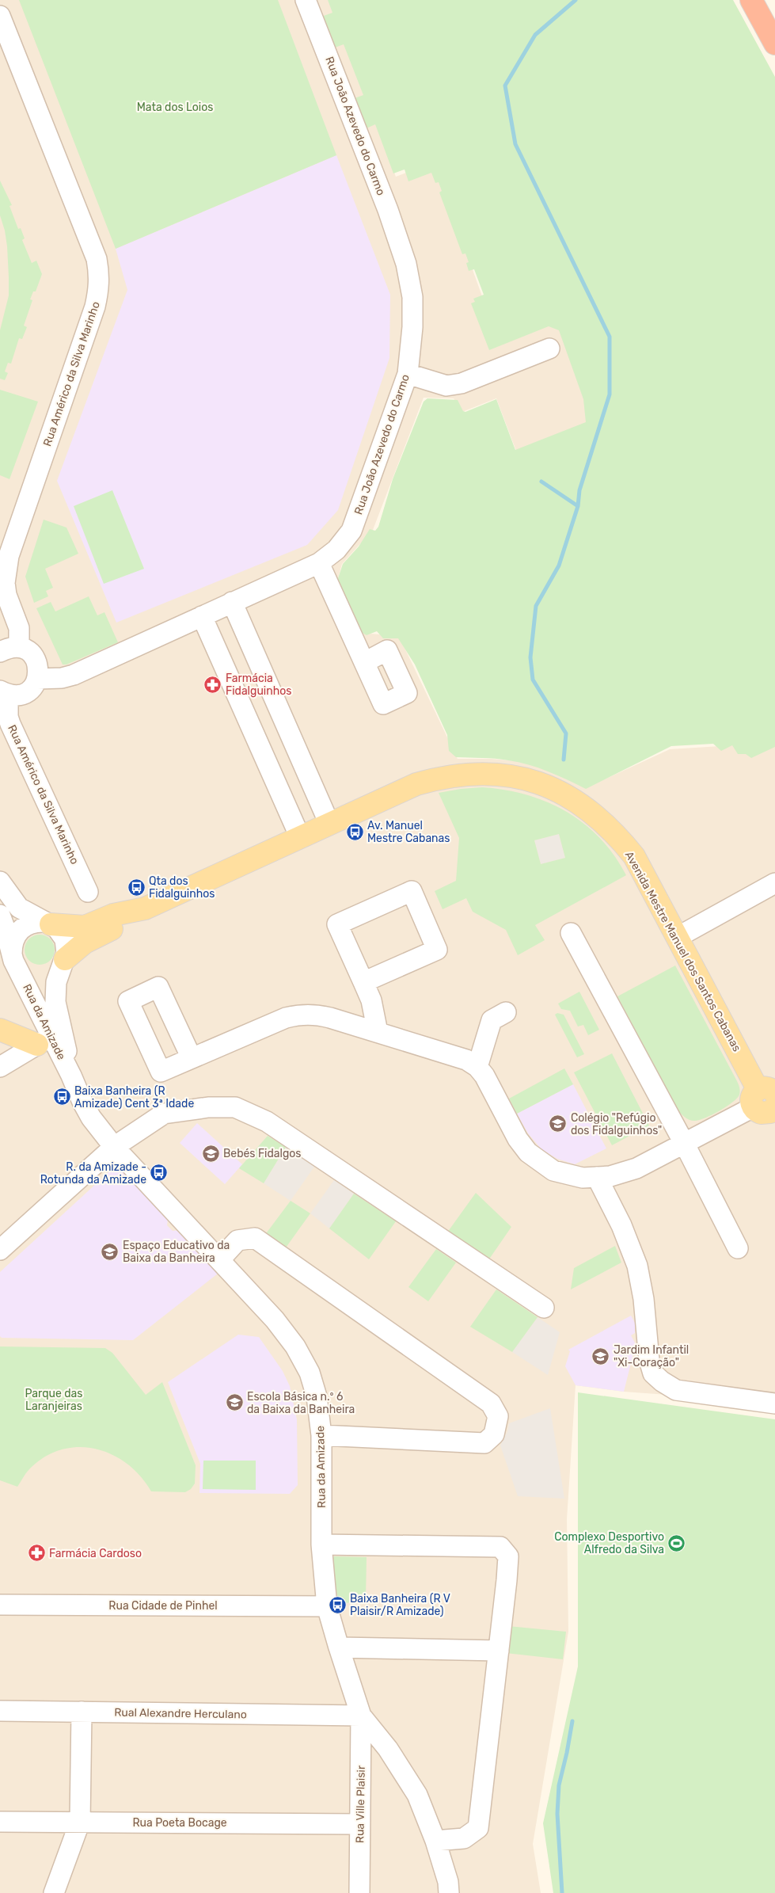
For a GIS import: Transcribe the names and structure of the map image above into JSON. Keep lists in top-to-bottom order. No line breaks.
{"streets":{"main road":["Avenida Mestre Manuel dos Santos Cabanas"],"street":["Rua João Azevedo do Carmo","Rua Américo da Silva Marinho","Rua da Amizade","Rua Cidade de Pinhel","Rual Alexandre Herculano","Rua Ville Plaisir","Rua Poeta Bocage"]},"crossings":[["Avenida Mestre Manuel dos Santos Cabanas","Rua da Amizade"],["Rua da Amizade","Rua Cidade de Pinhel"],["Rua da Amizade","Rual Alexandre Herculano"],["Rua da Amizade","Rua Ville Plaisir"],["Rual Alexandre Herculano","Rua Ville Plaisir"],["Rua Ville Plaisir","Rua Poeta Bocage"]],"parks":["Mata dos Loios","Parque das Laranjeiras"],"places":{"pharmacy":["Farmácia Fidalguinhos","Farmácia Cardoso"],"bus stop":["Av. Manuel Mestre Cabanas","Qta dos Fidalguinhos","Baixa Banheira (R Amizade) Cent 3ª Idade","R. da Amizade - Rotunda da Amizade","Baixa Banheira (R V Plaisir/R Amizade)"],"school or university":["Colégio \"Refúgio dos Fidalguinhos\"","Bebés Fidalgos","Espaço Educativo da Baixa da Banheira","Jardim Infantil \"Xi-Coração\"","Escola Básica n.º 6 da Baixa da Banheira"],"sports":["Complexo Desportivo Alfredo da Silva"]}}
